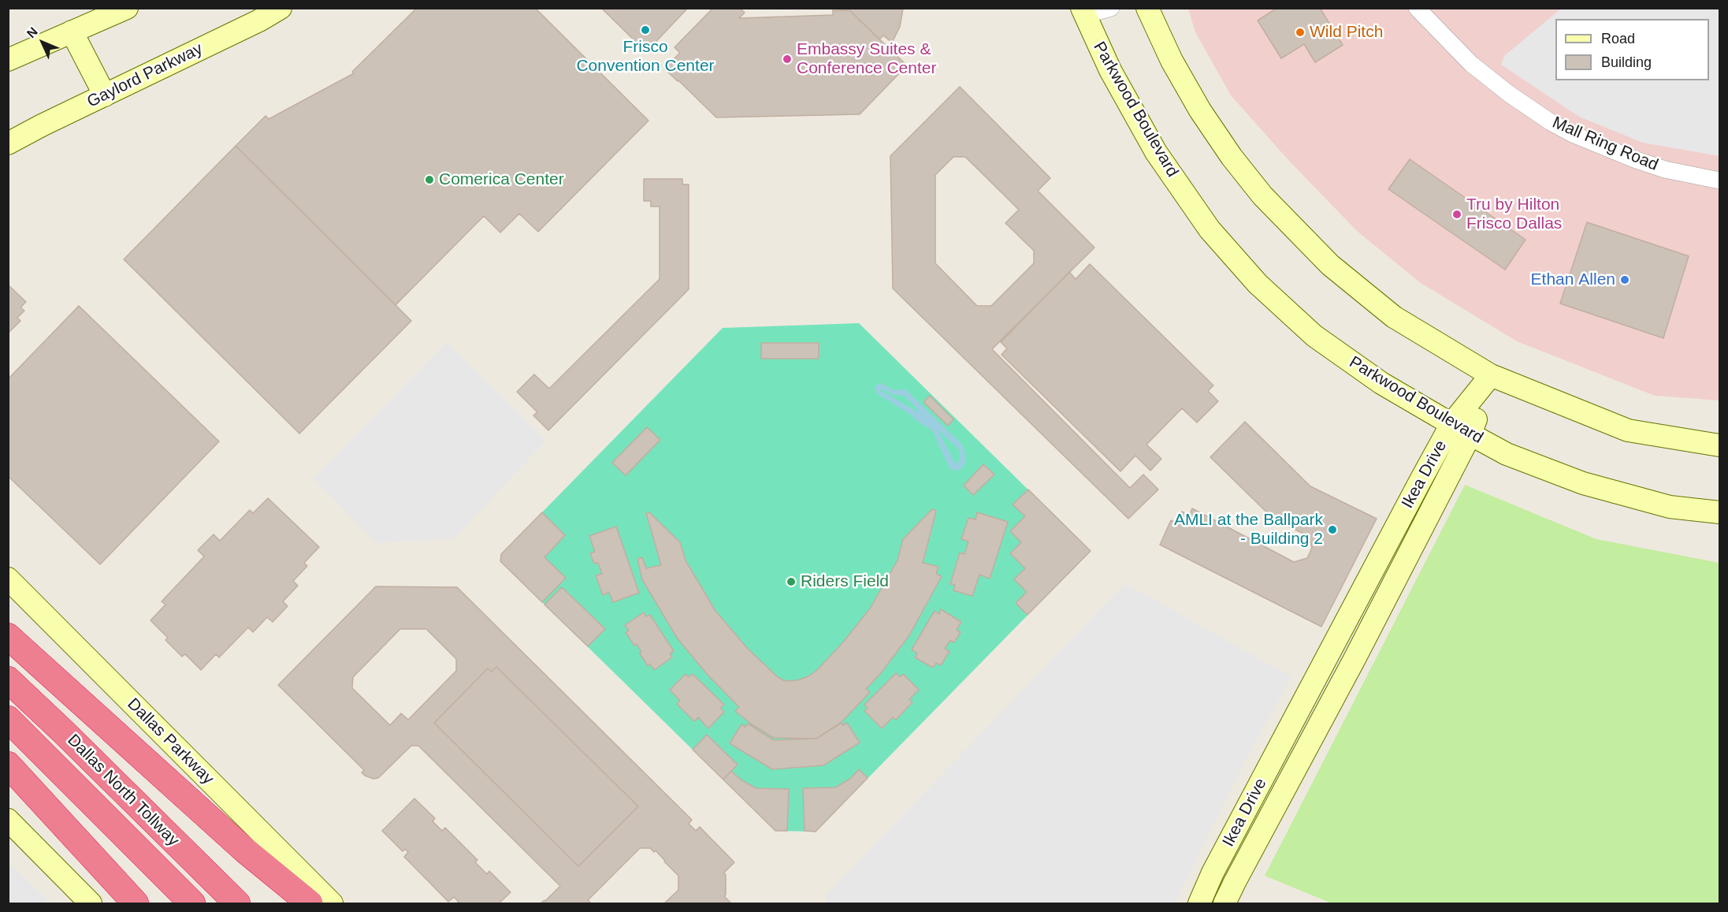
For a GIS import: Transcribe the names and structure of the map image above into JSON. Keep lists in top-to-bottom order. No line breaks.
{"streets":{"highway":["Dallas North Tollway"],"main road":["Gaylord Parkway","Parkwood Boulevard","Ikea Drive","Dallas Parkway"],"street":["Mall Ring Road"]},"crossings":[["Parkwood Boulevard","Ikea Drive"]],"places":["Frisco Convention Center","Wild Pitch","Embassy Suites & Conference Center","Comerica Center","Tru by Hilton Frisco Dallas","Ethan Allen","AMLI at the Ballpark - Building 2","Riders Field"],"legend":["Road","Building"],"north":"top left"}
